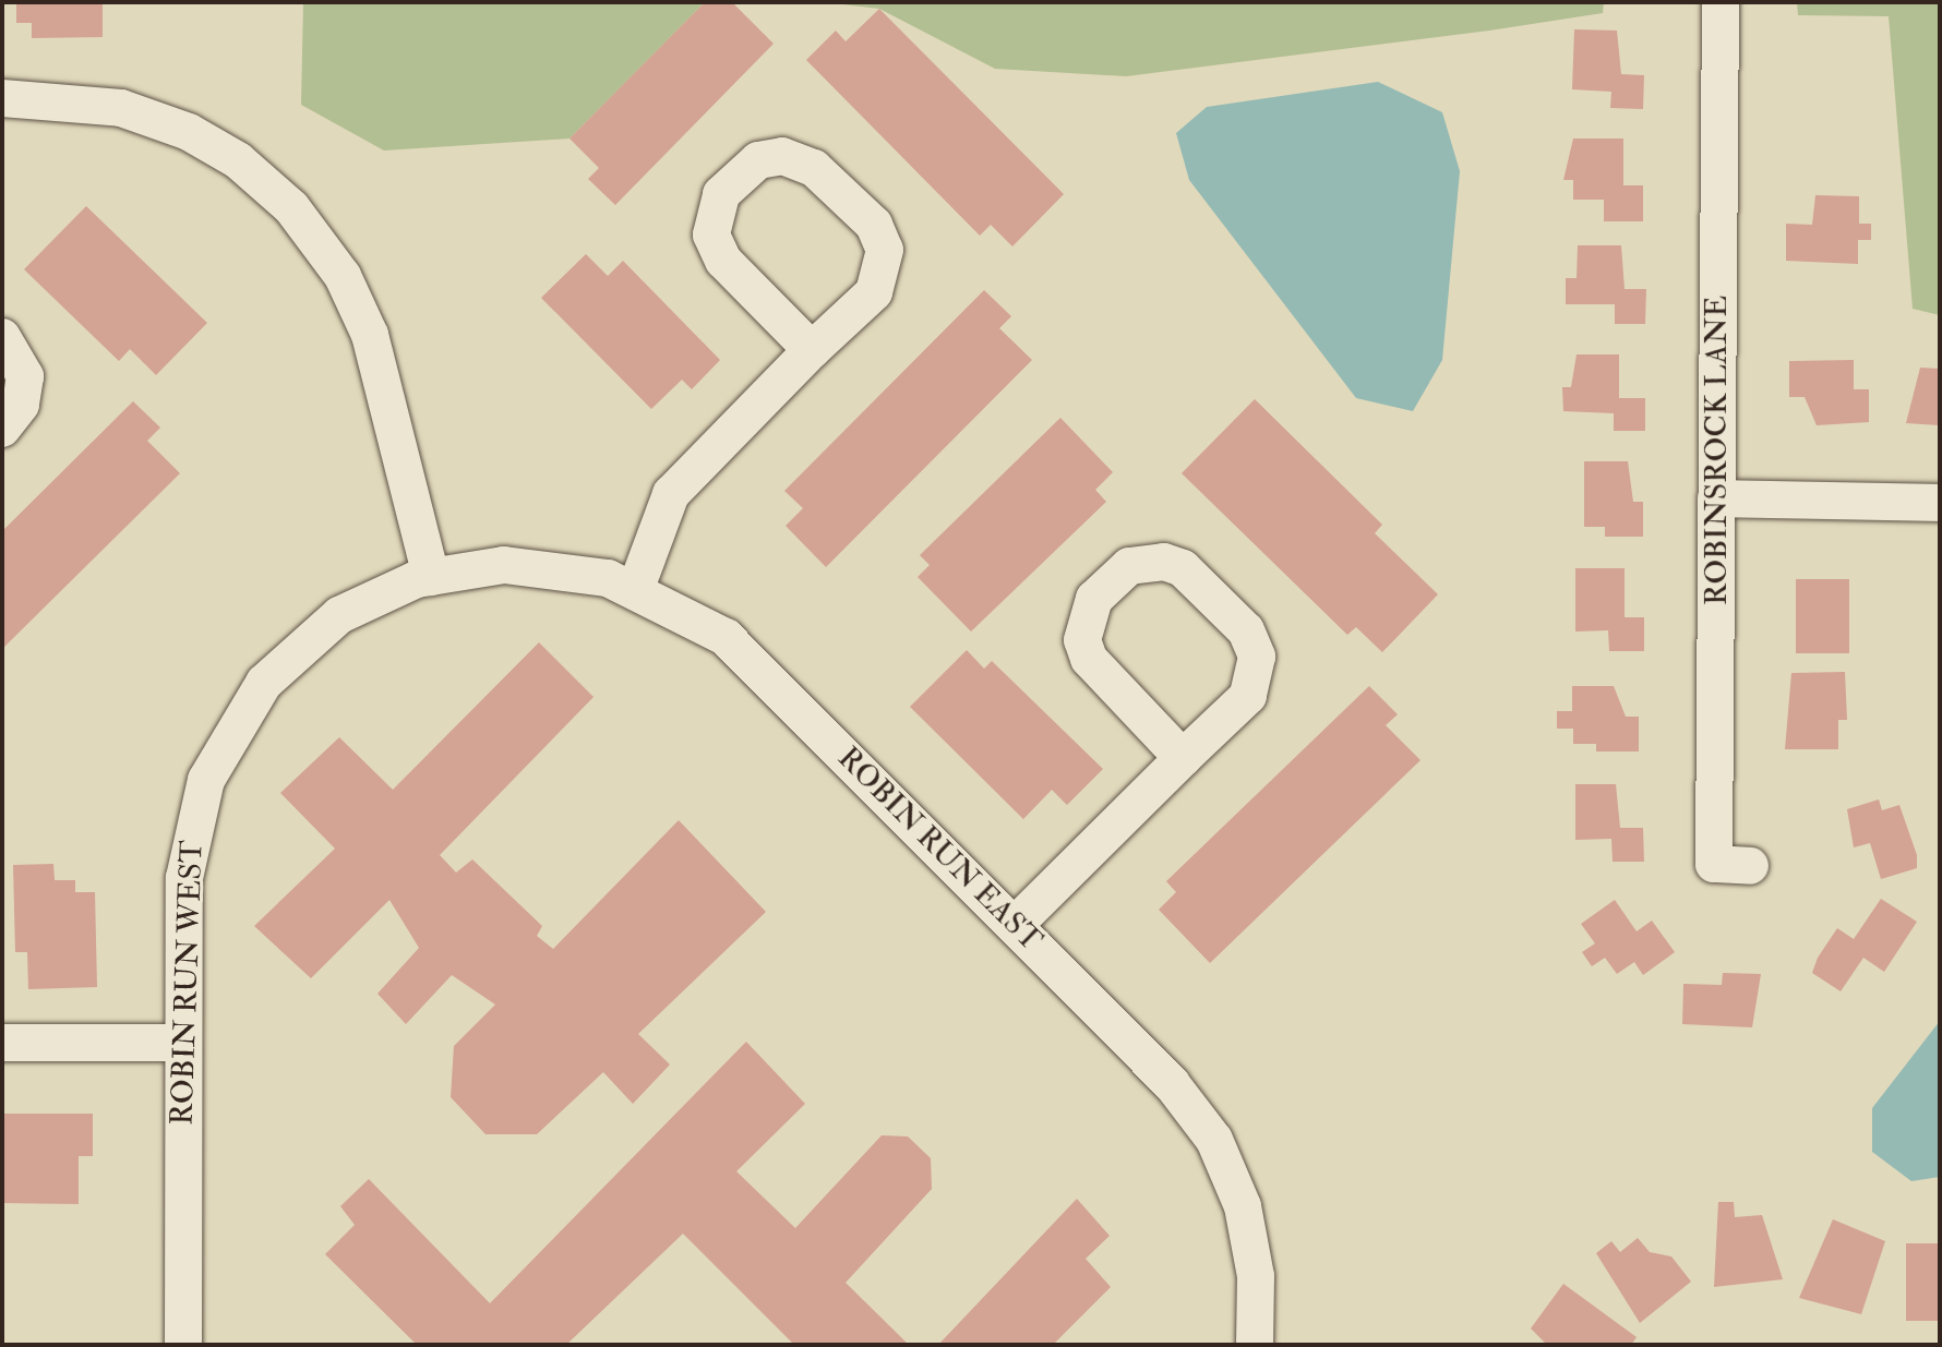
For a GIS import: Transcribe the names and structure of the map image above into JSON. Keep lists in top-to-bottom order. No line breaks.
{"streets":{"street":["ROBINSROCK LANE","ROBIN RUN EAST","ROBIN RUN WEST"]},"crossings":[["ROBIN RUN EAST","ROBIN RUN WEST"]]}
